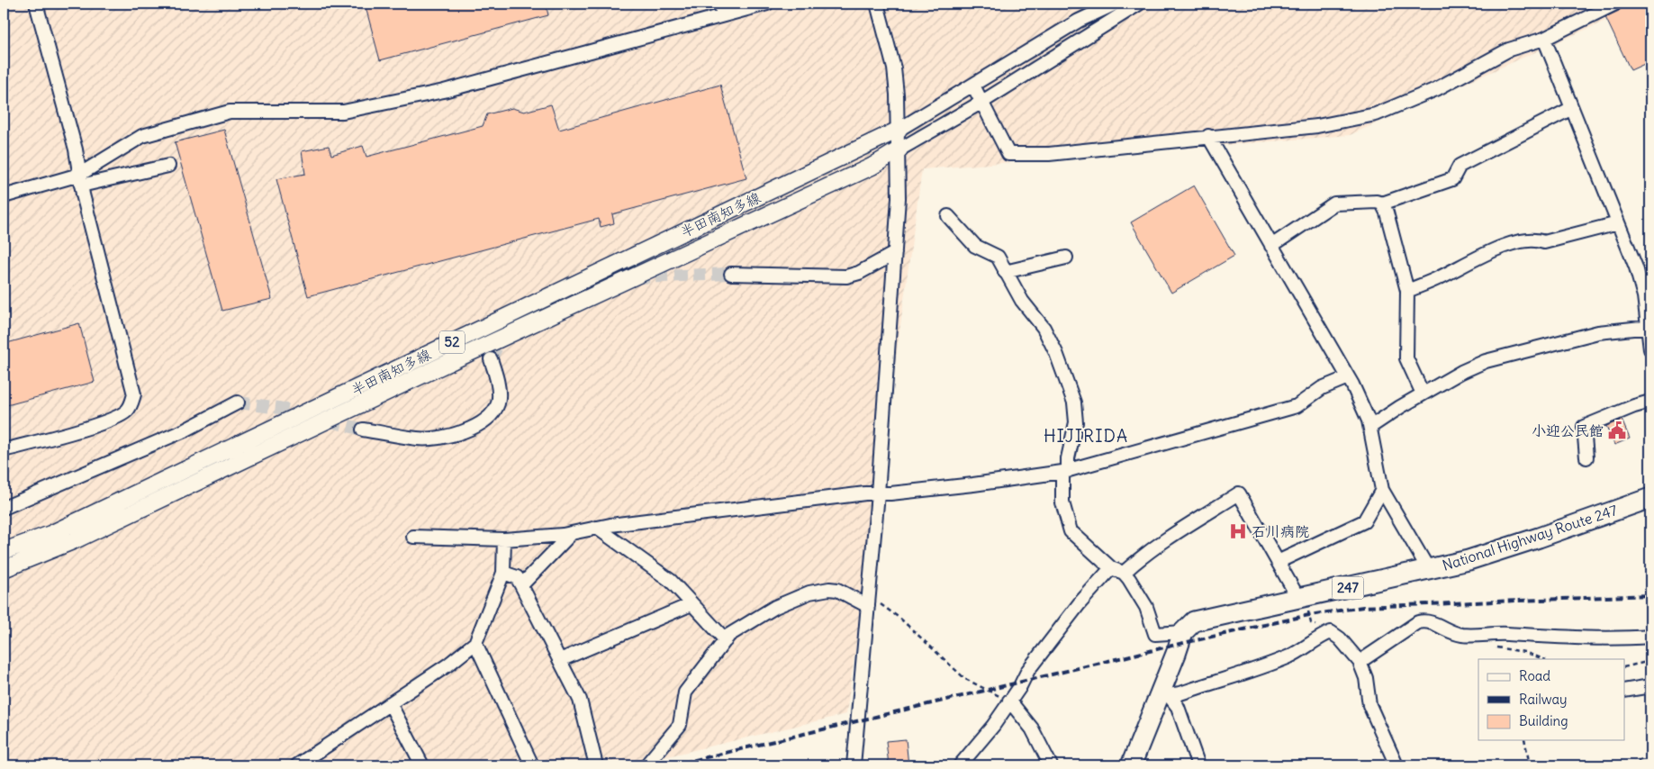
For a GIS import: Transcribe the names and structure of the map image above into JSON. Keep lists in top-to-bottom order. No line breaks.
{"streets":{"highway":["National Highway Route 247","247"],"main road":["半田南知多線","52"]},"districts":["HIJIRIDA"],"places":{"public building":["小迎公民館"],"hospital":["石川病院"]},"legend":["Road","Railway","Building"]}
